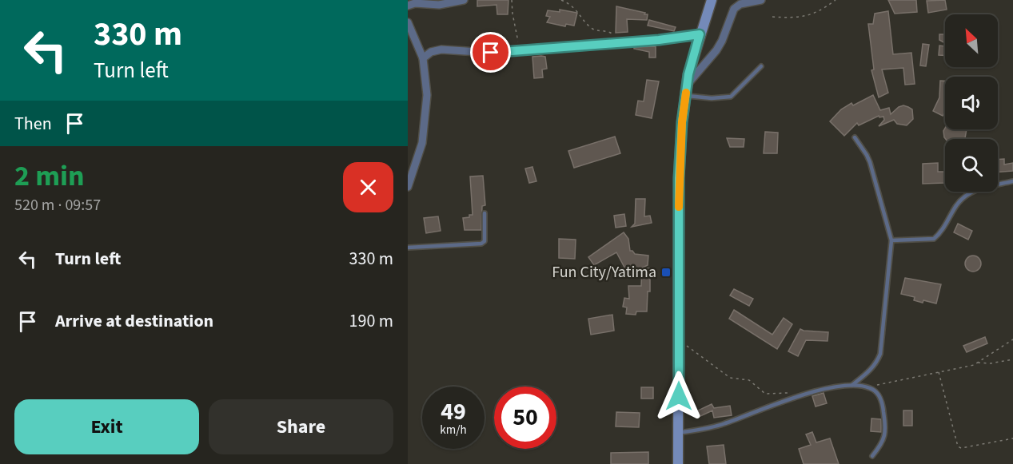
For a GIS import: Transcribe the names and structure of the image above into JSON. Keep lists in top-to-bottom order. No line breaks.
{"places":{"transit":["Fun City/Yatima"]},"north":"top left","page":{"turn":["330 m","Turn left"],"then":"Then","heading":["2 min","520 m · 09:57"],"list":[{"name":"Turn left","value":"330 m"},{"name":"Arrive at destination","value":"190 m"}],"speed":"49 km/h","limit":"50","buttons":["Exit","Share"]}}
